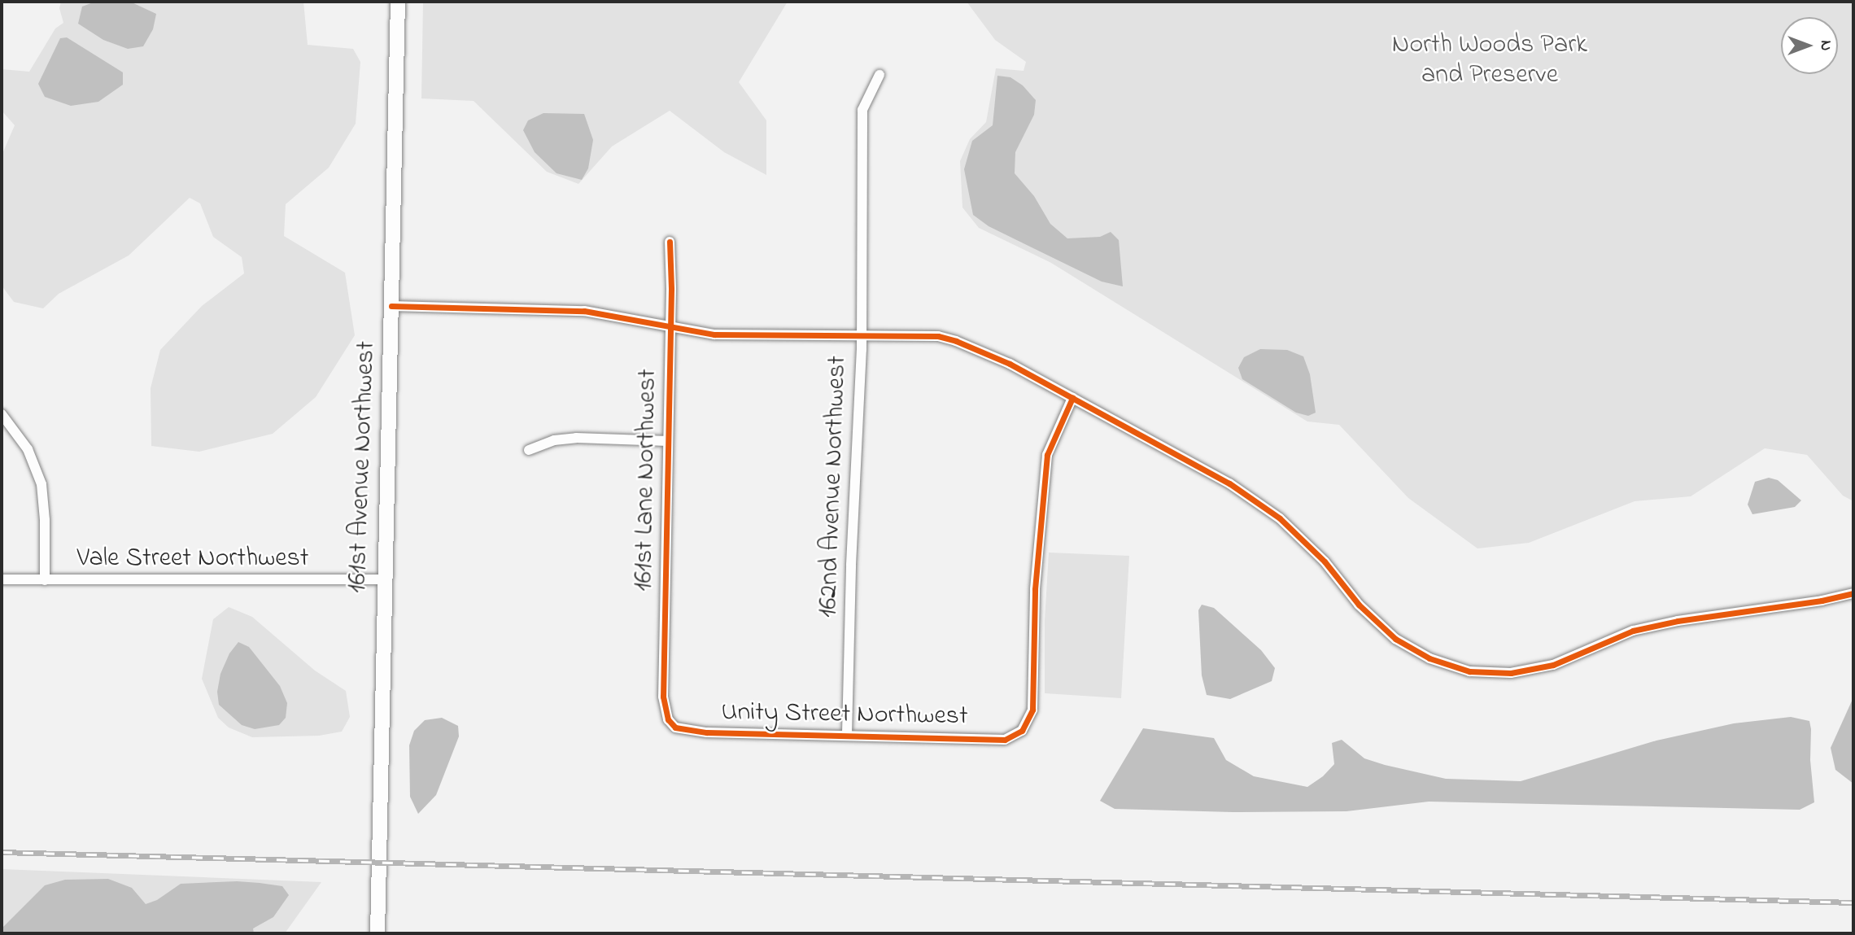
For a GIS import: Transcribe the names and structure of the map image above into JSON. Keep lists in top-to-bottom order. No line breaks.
{"streets":{"main road":["161st Avenue Northwest"],"street":["161st Lane Northwest","162nd Avenue Northwest","Vale Street Northwest","Unity Street Northwest"]},"crossings":[["161st Avenue Northwest","Vale Street Northwest"],["161st Lane Northwest","Unity Street Northwest"],["162nd Avenue Northwest","Unity Street Northwest"]],"parks":["North Woods Park and Preserve"],"north":"right"}
